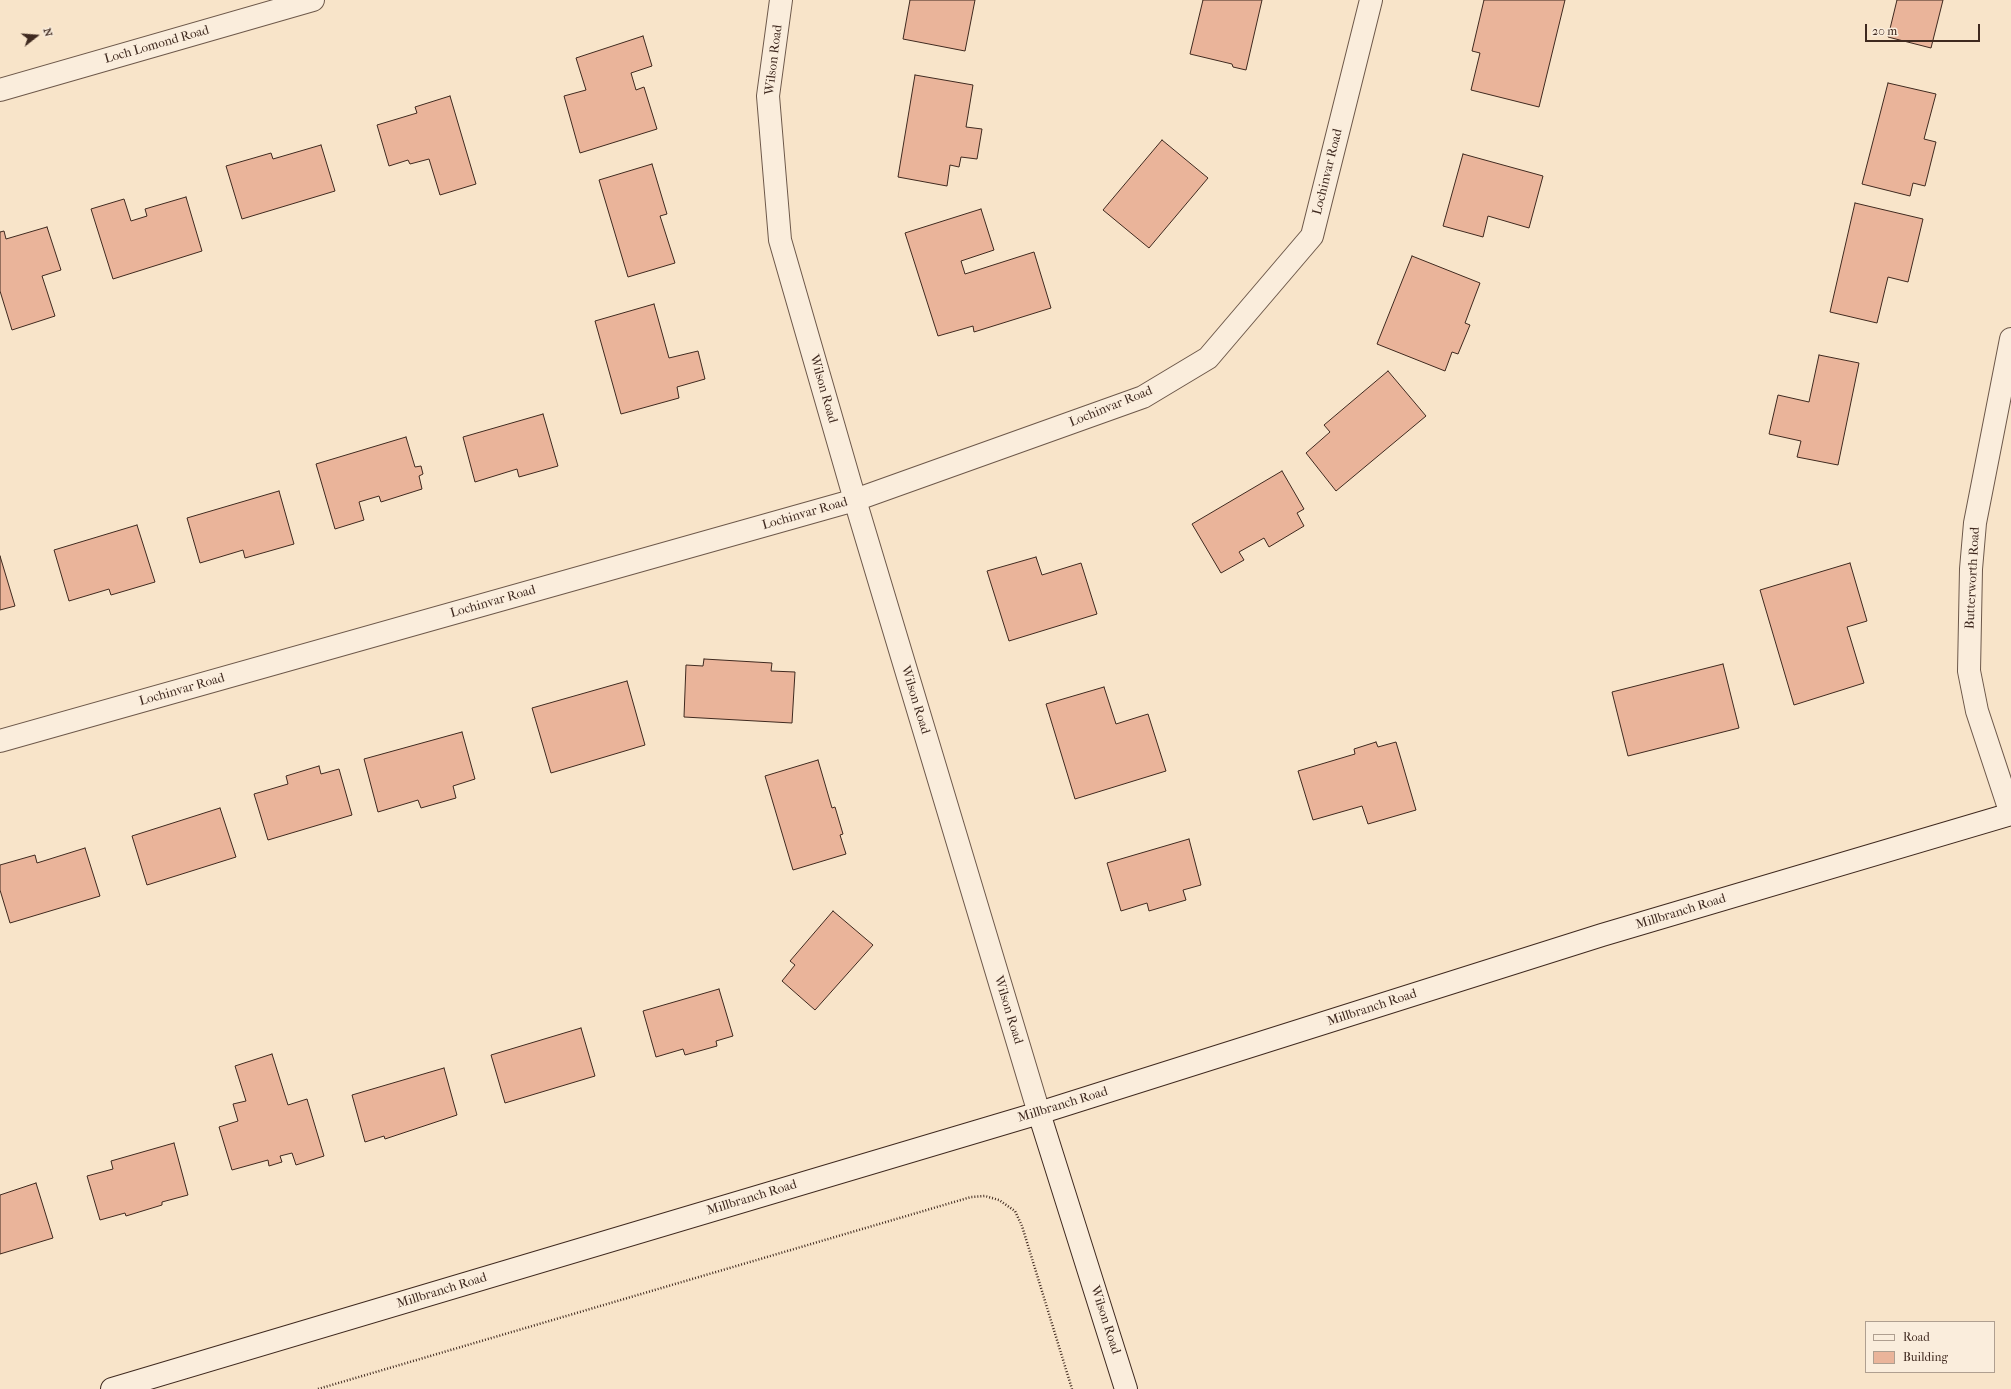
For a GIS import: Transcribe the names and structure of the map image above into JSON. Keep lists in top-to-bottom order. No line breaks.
{"streets":{"street":["Loch Lomond Road","Wilson Road","Lochinvar Road","Butterworth Road","Millbranch Road"]},"crossings":[["Wilson Road","Lochinvar Road"],["Wilson Road","Millbranch Road"],["Butterworth Road","Millbranch Road"]],"legend":["Road","Building"],"scale_bar":"20 m","north":"right"}
